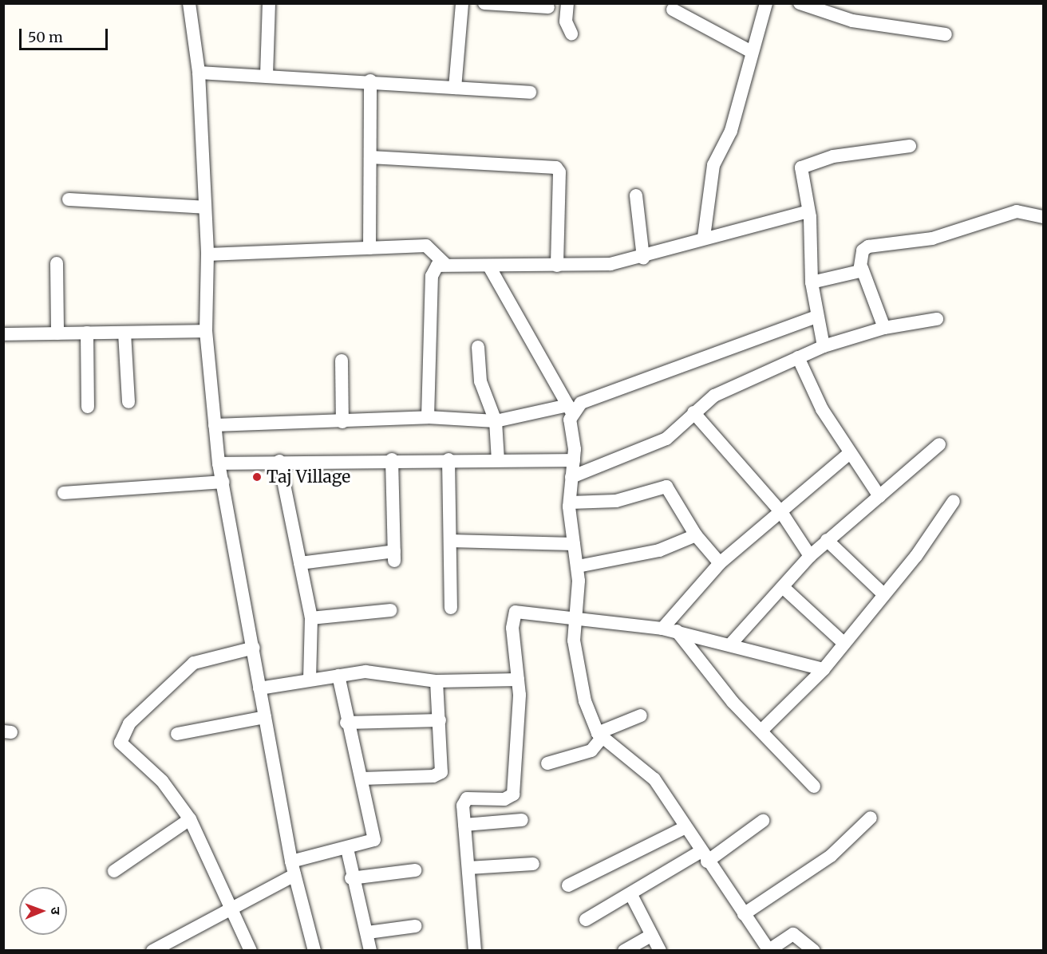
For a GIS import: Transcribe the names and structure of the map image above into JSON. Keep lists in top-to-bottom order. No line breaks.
{"places":["Taj Village"],"scale_bar":"50 m","north":"right"}
